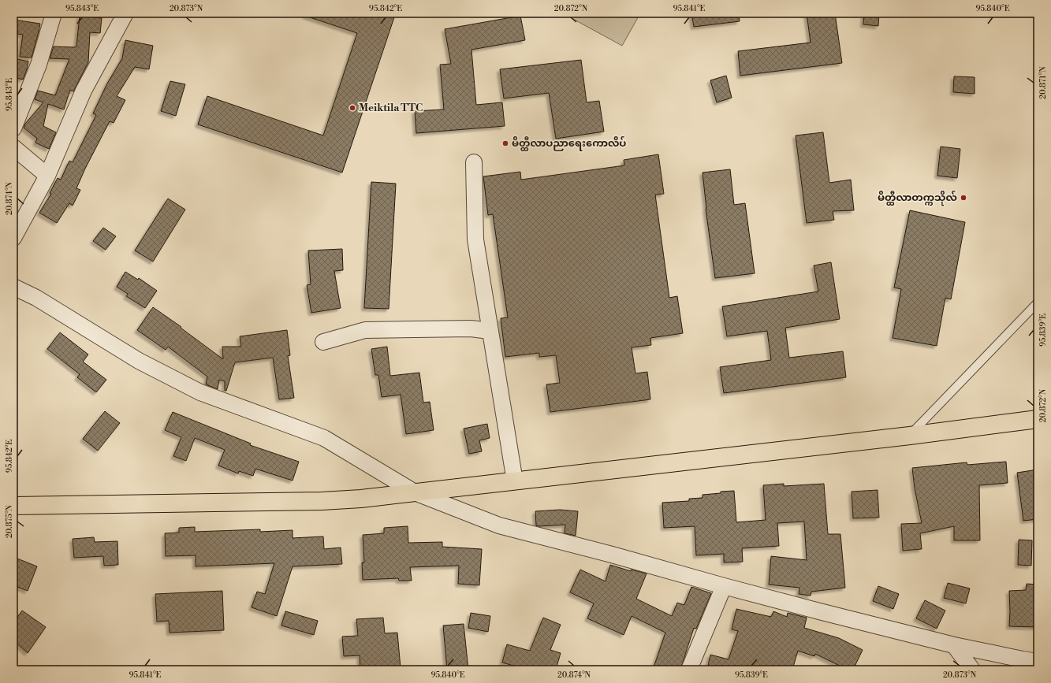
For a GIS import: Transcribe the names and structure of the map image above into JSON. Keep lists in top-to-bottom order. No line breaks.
{"places":["Meiktila TTC","မိတ္ထီလာပညာရေးကောလိပ်","မိတ္ထီလာတက္ကသိုလ်"],"coordinates":["95.843°E","20.873°N","95.842°E","20.872°N","95.841°E","95.840°E","20.871°N","20.874°N","95.839°E","20.875°N"]}
